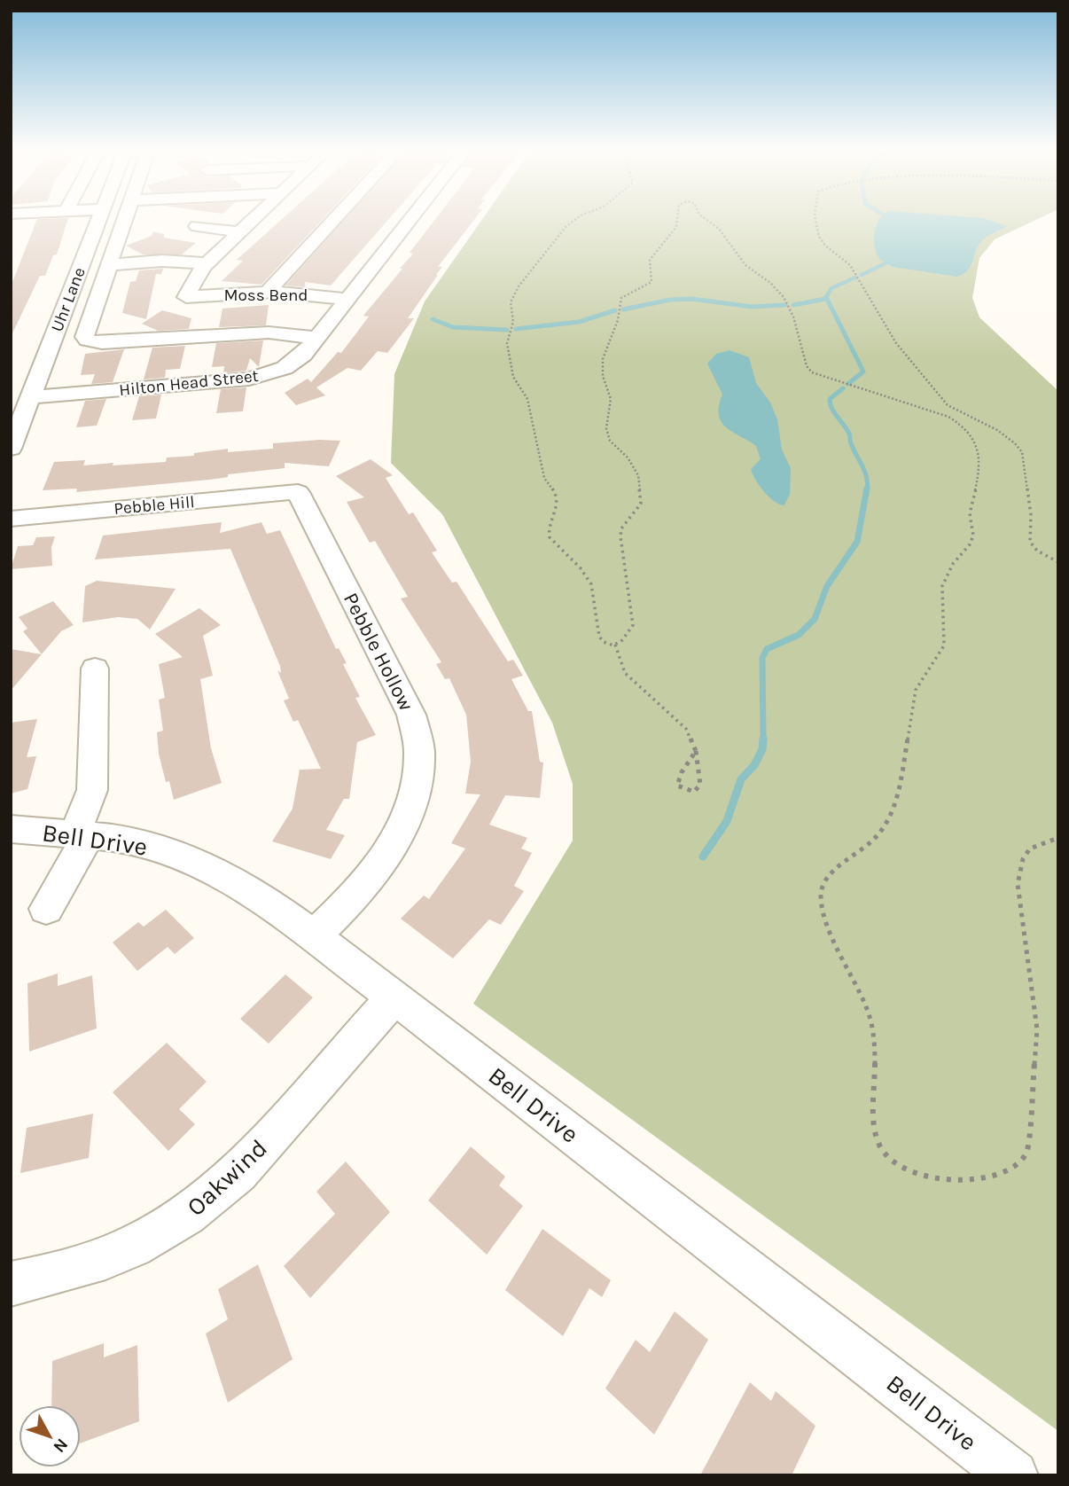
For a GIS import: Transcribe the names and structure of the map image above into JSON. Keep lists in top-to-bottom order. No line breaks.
{"streets":{"street":["Moss Bend","Uhr Lane","Hilton Head Street","Pebble Hill","Pebble Hollow","Bell Drive","Oakwind"]},"crossings":[["Moss Bend","Hilton Head Street"],["Uhr Lane","Hilton Head Street"],["Pebble Hill","Pebble Hollow"],["Pebble Hollow","Bell Drive"],["Bell Drive","Oakwind"]],"north":"bottom right"}
